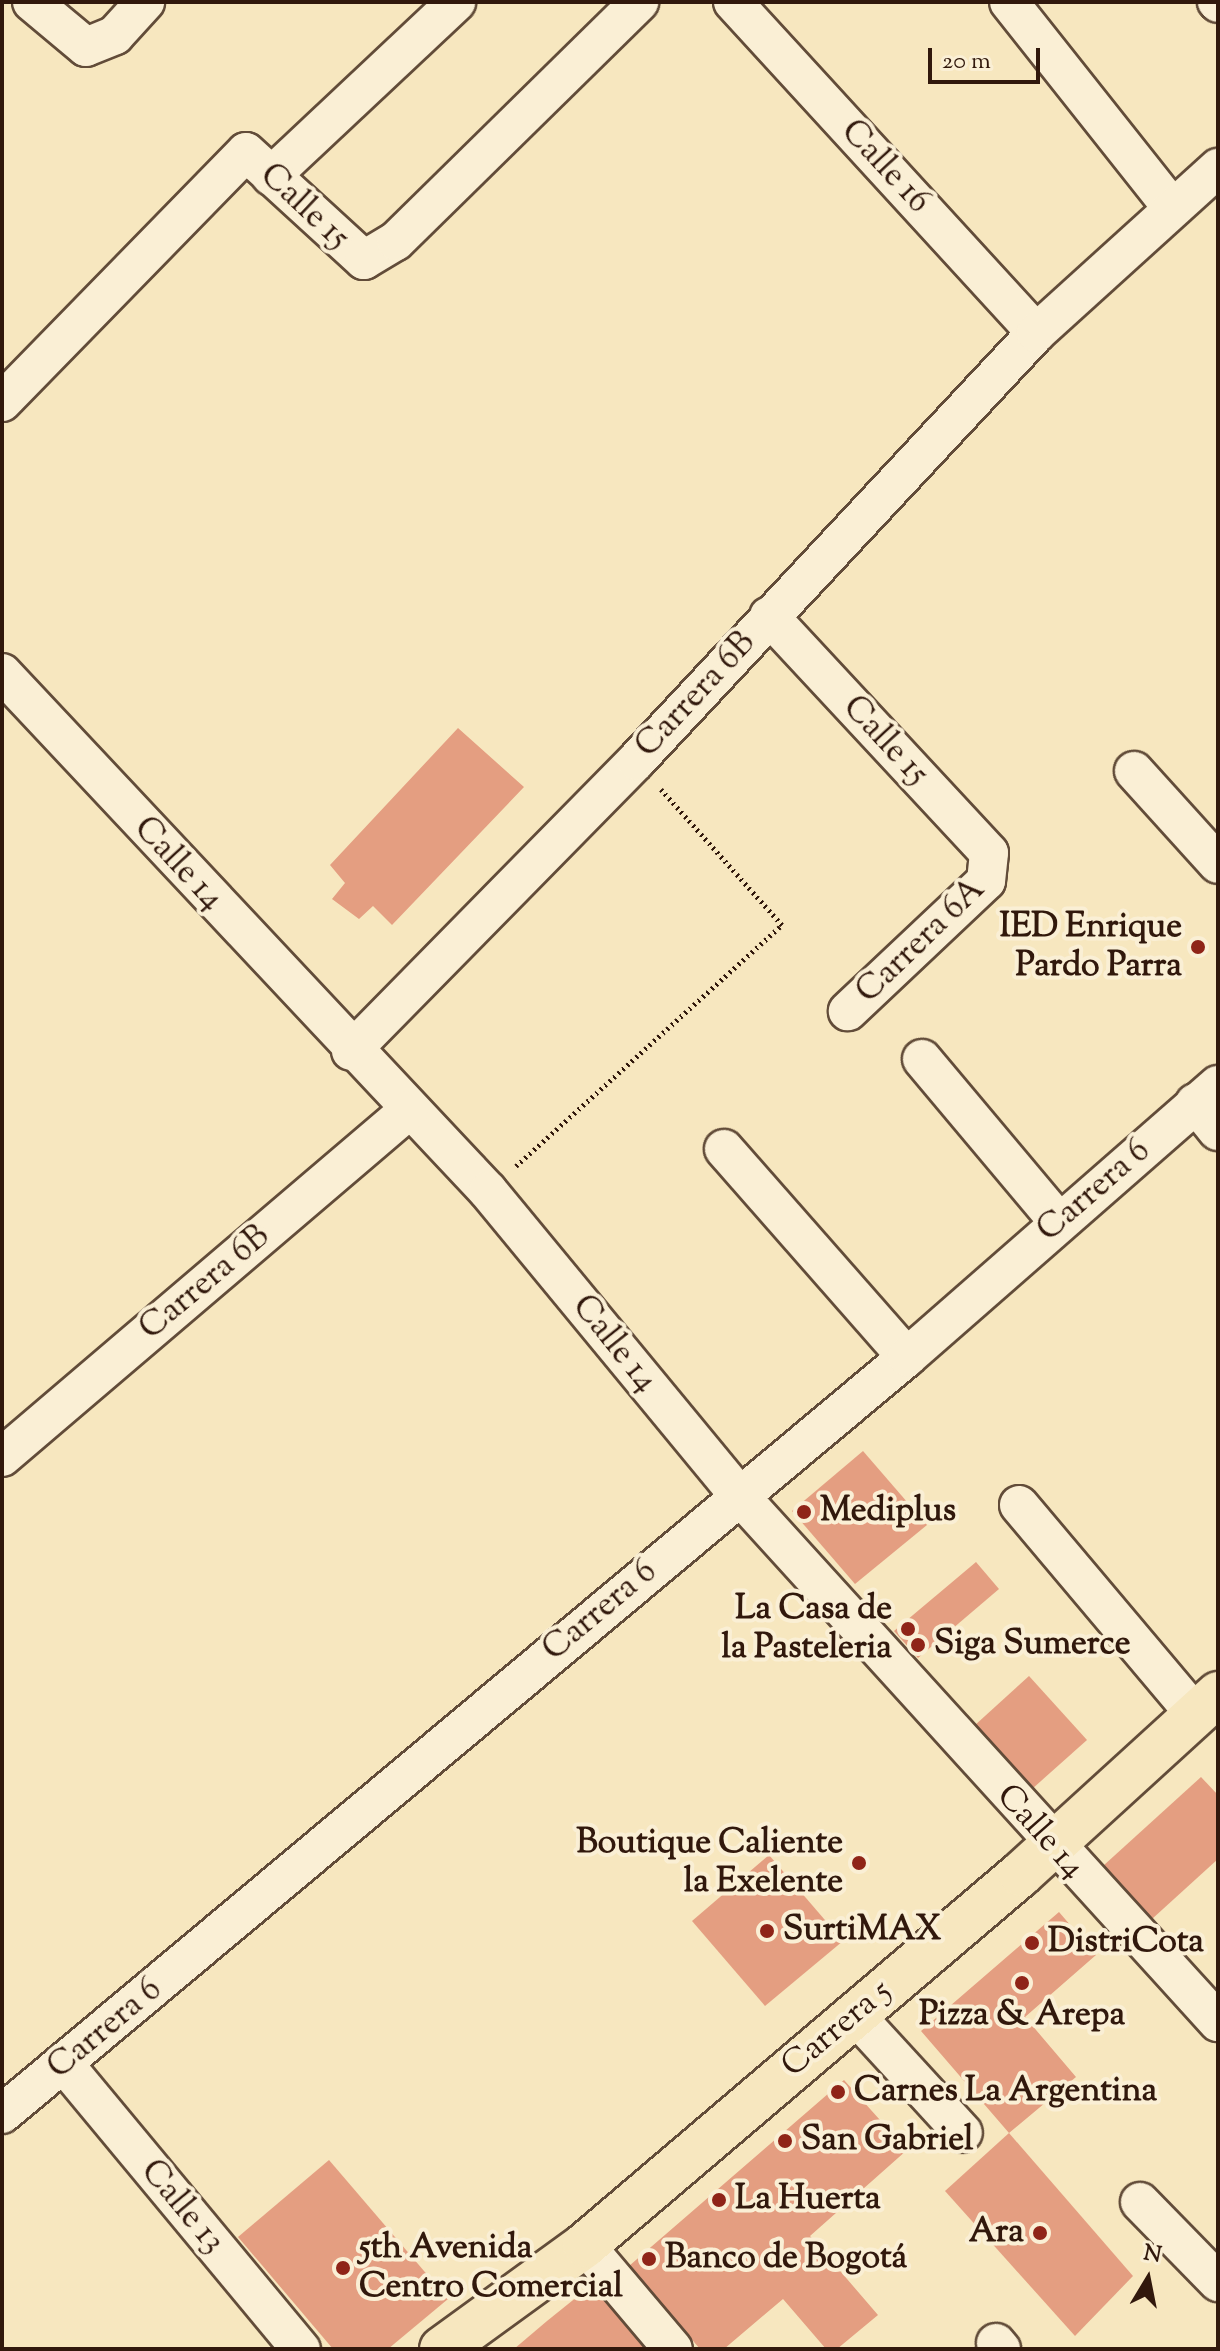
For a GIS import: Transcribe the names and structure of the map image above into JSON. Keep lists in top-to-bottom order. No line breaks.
{"streets":{"main road":["Carrera 5"],"street":["Calle 16","Calle 15","Carrera 6B","Calle 14","Carrera 6A","Carrera 6","Calle 13"]},"crossings":[["Calle 16","Carrera 6B"],["Calle 15","Carrera 6B"],["Calle 15","Carrera 6A"],["Carrera 6B","Calle 14"],["Calle 14","Carrera 6"],["Calle 14","Carrera 5"],["Carrera 6","Calle 13"]],"places":["IED Enrique Pardo Parra","Mediplus","La Casa de la Pasteleria","Siga Sumerce","Boutique Caliente la Exelente","SurtiMAX","DistriCota","Pizza & Arepa","Carnes La Argentina","San Gabriel","La Huerta","Ara","Banco de Bogotá","5th Avenida Centro Comercial"],"scale_bar":"20 m","north":"top"}
